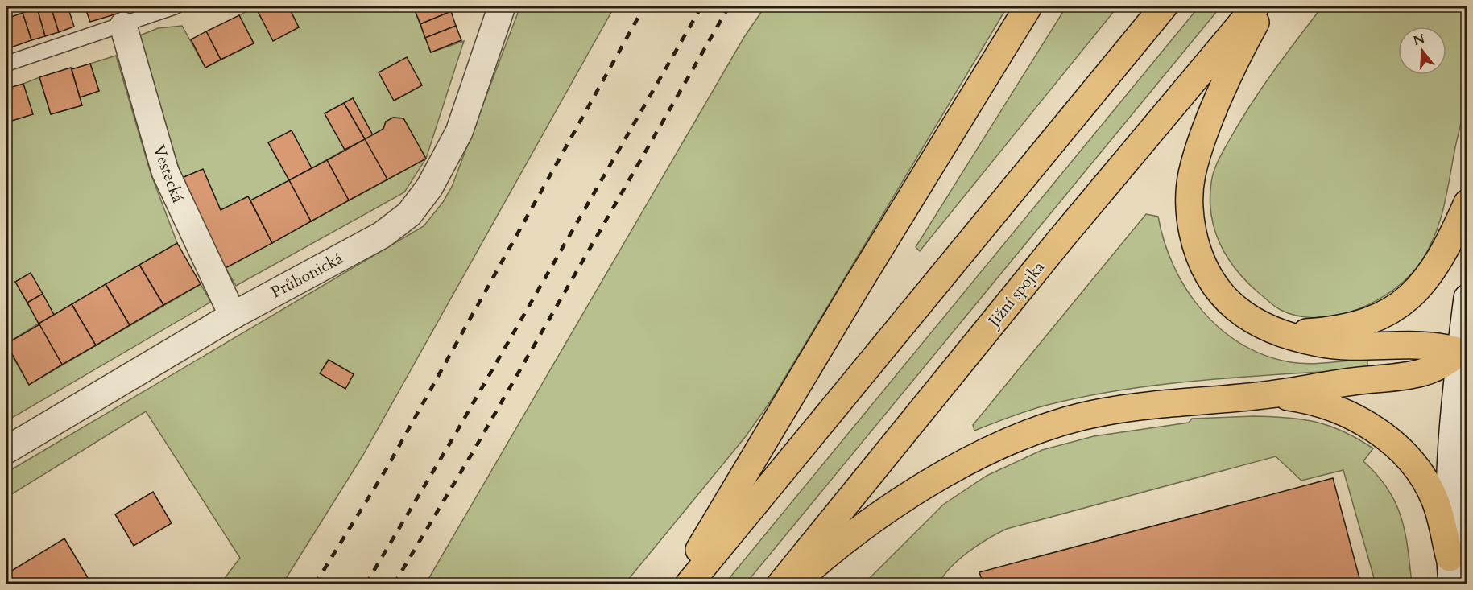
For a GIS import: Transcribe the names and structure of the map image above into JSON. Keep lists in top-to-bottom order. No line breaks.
{"streets":{"highway":["Jižní spojka"],"street":["Vestecká","Průhonická"]},"crossings":[["Vestecká","Průhonická"]],"north":"top"}
